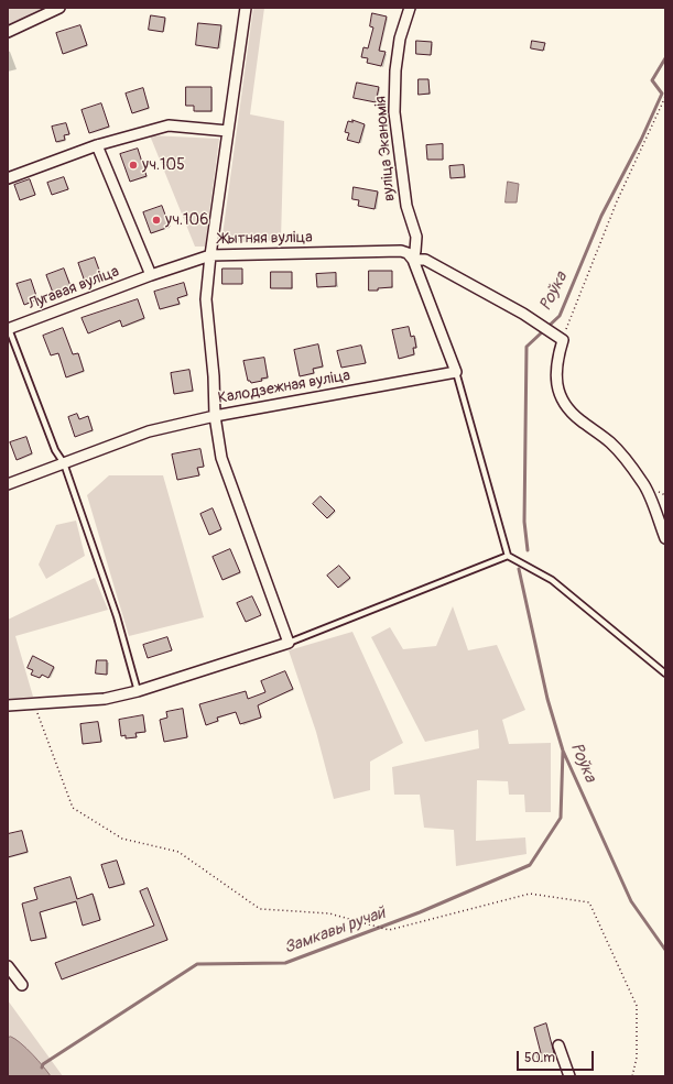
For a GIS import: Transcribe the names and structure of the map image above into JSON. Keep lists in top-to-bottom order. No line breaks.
{"streets":{"street":["вуліца Эканомія","Жытняя вуліца","Лугавая вуліца","Калодзежная вуліца"]},"crossings":[["вуліца Эканомія","Жытняя вуліца"],["Жытняя вуліца","Лугавая вуліца"]],"water":["Роўка","Замкавы ручай"],"places":["уч.105","уч.106"],"scale_bar":"50 m"}
